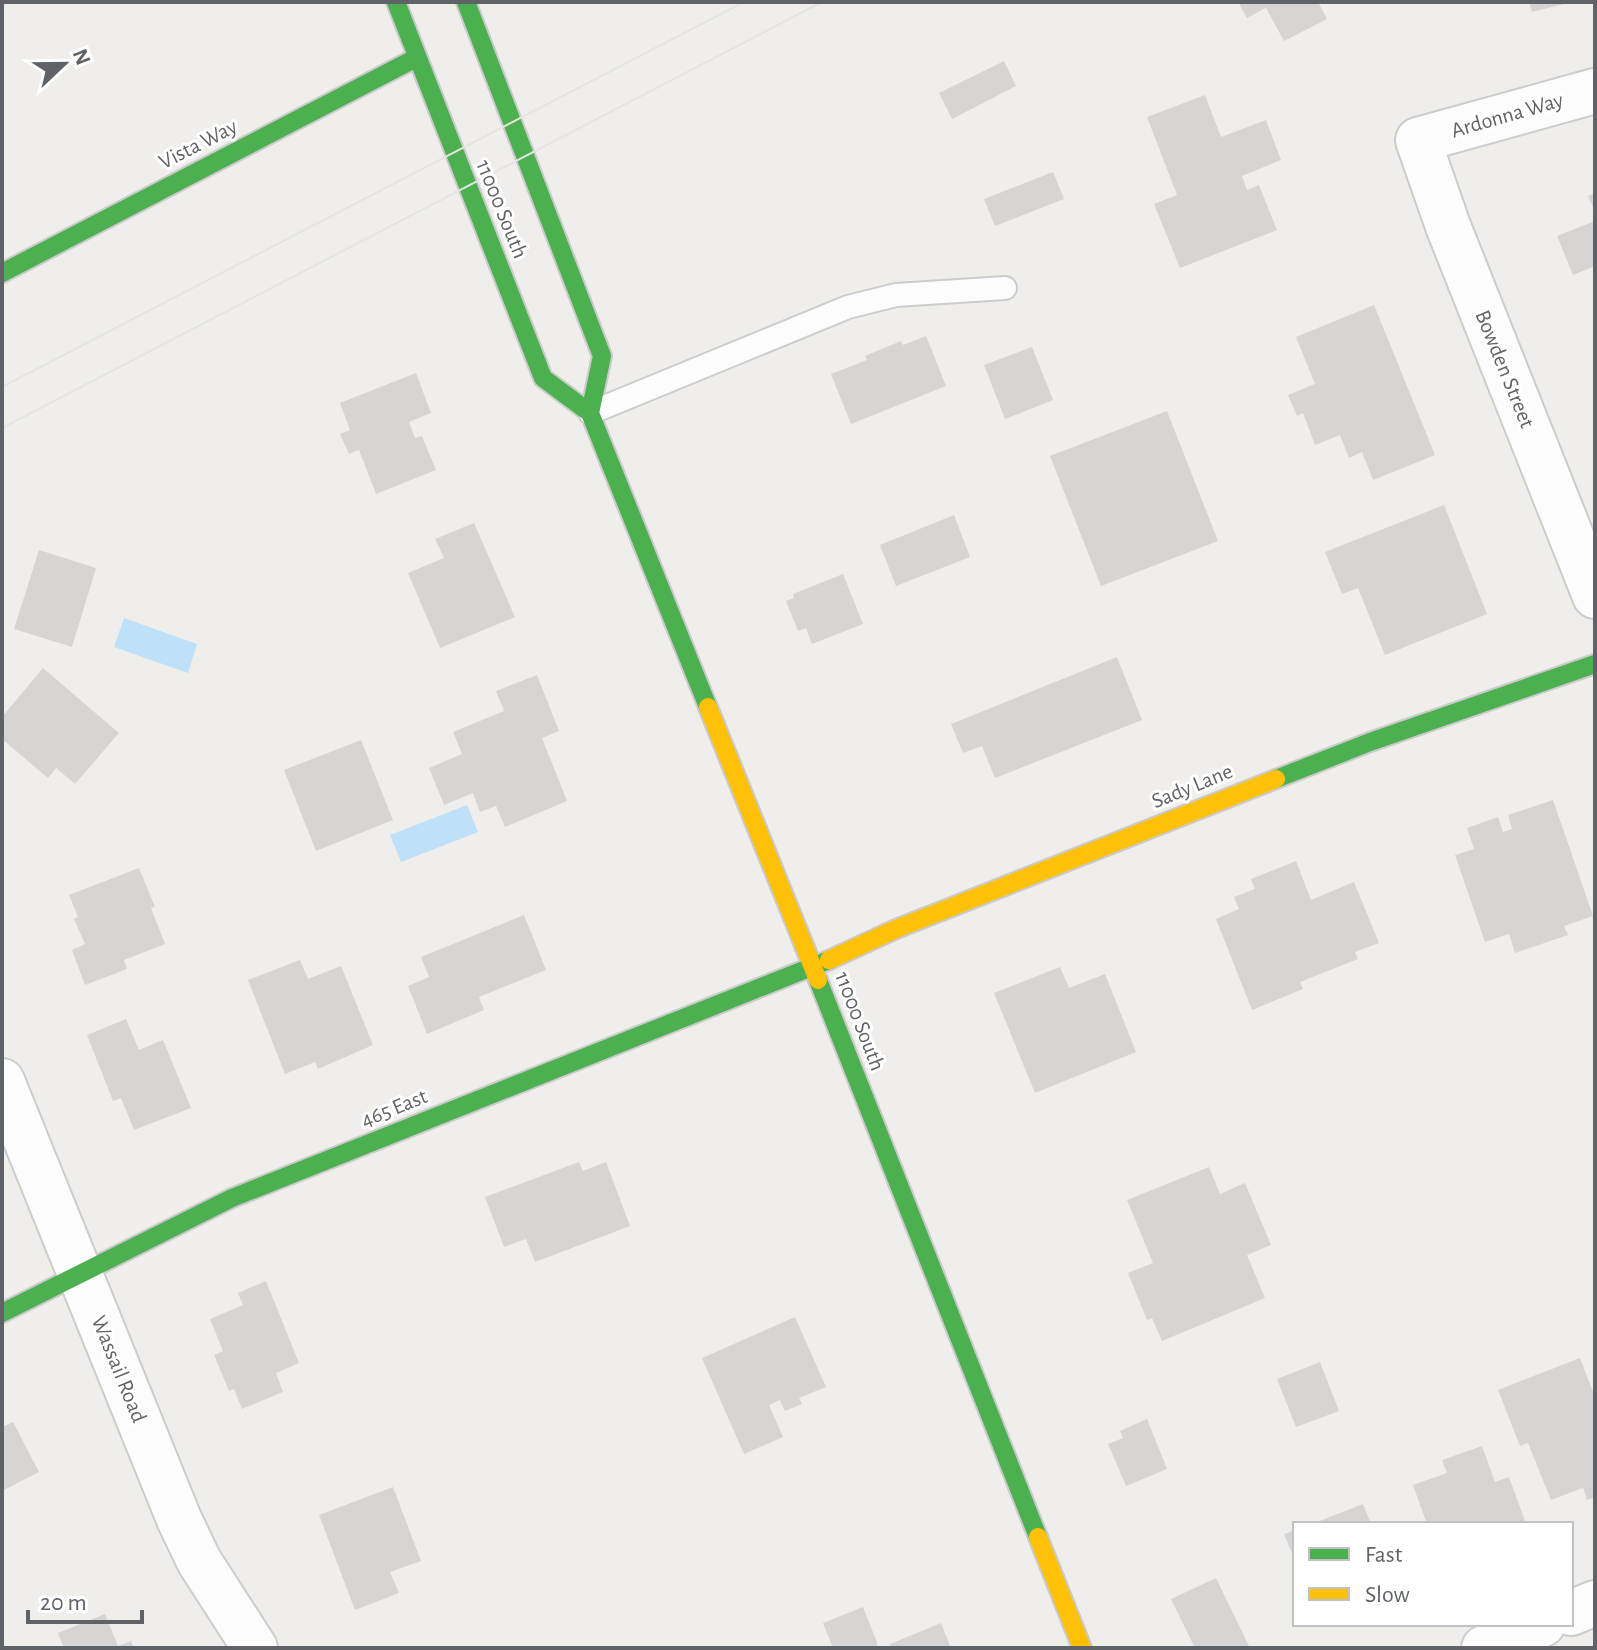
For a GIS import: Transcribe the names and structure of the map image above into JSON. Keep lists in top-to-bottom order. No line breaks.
{"streets":{"street":["Ardonna Way","Vista Way","11000 South","Bowden Street","Sady Lane","465 East","Wassail Road"]},"crossings":[["Ardonna Way","Bowden Street"],["Vista Way","11000 South"],["11000 South","Sady Lane"],["11000 South","465 East"],["Sady Lane","465 East"],["465 East","Wassail Road"]],"legend":["Fast","Slow"],"scale_bar":"20 m","north":"right"}
